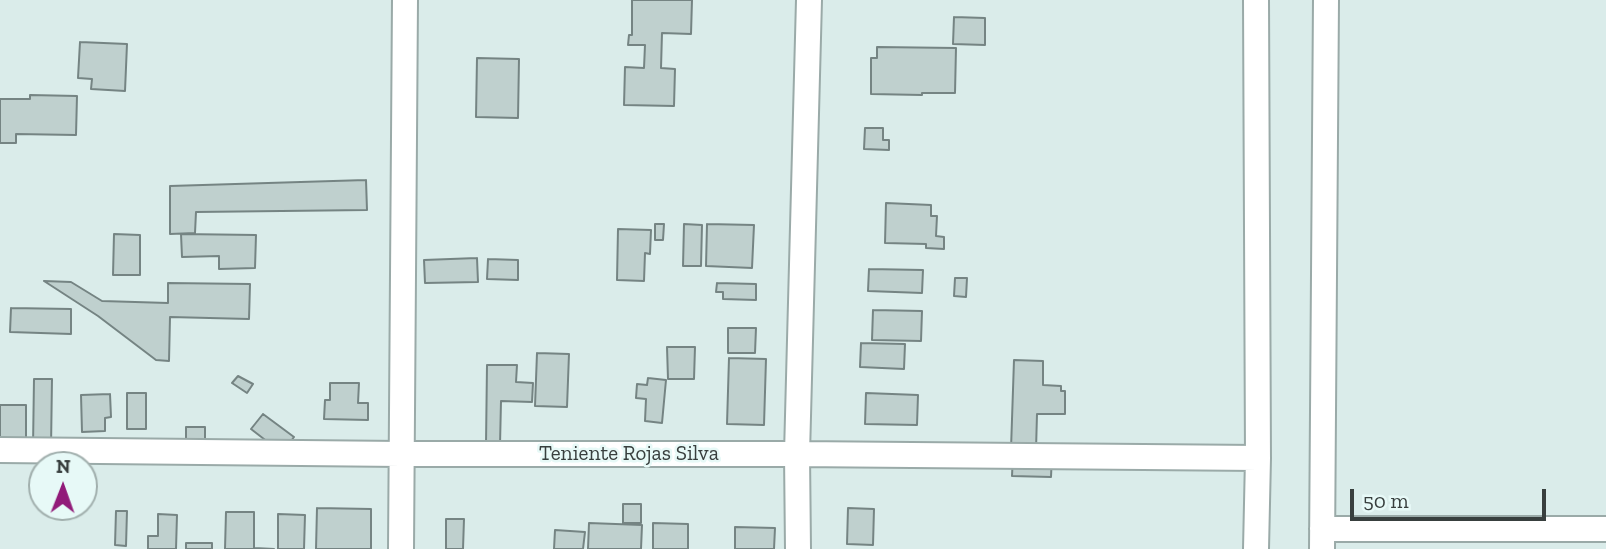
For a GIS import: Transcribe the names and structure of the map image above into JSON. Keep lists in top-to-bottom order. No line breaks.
{"streets":{"street":["Teniente Rojas Silva"]},"scale_bar":"50 m","north":"top"}
